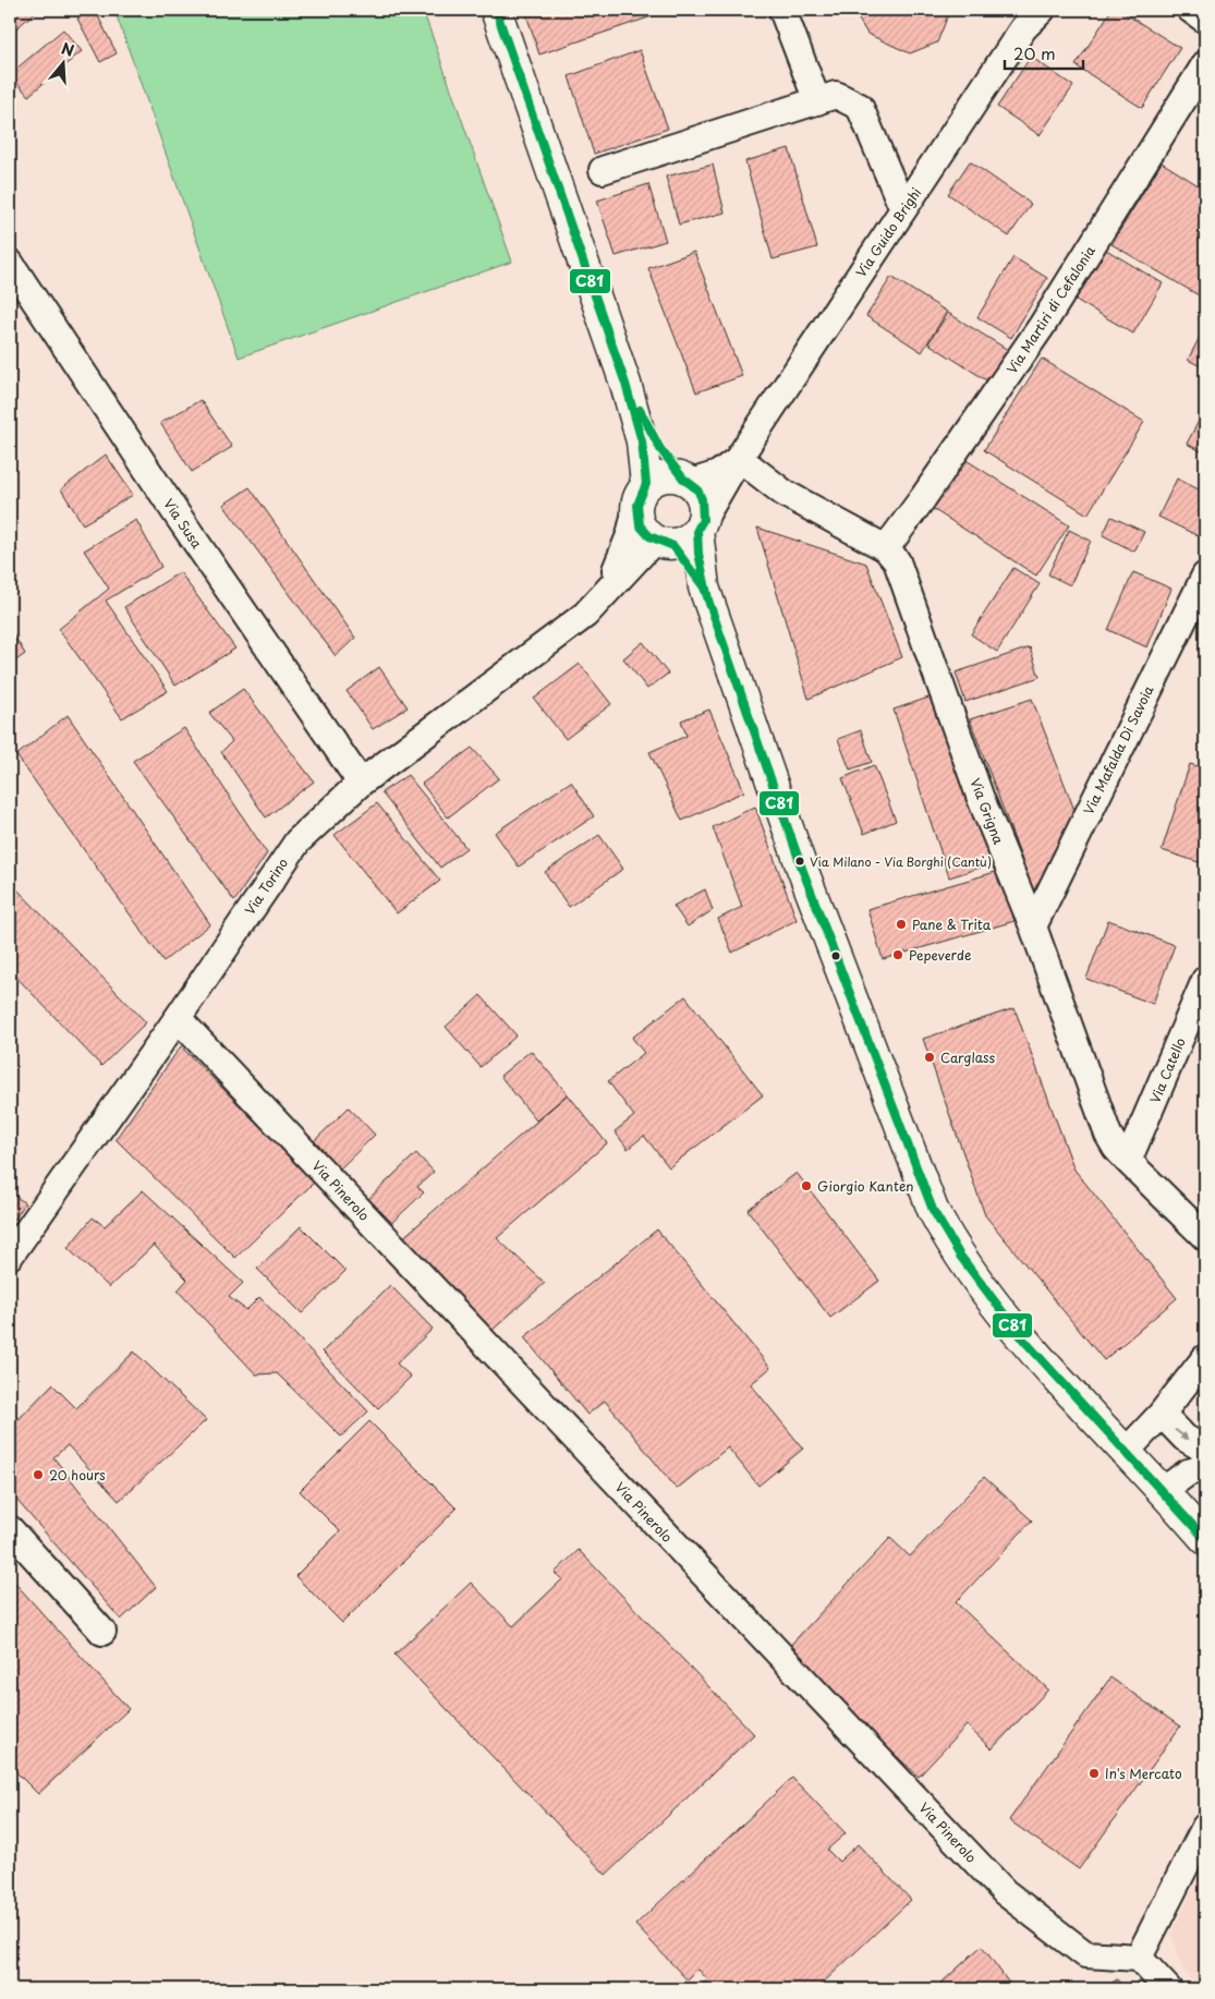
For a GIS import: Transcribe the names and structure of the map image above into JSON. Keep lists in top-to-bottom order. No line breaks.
{"streets":{"street":["Via Guido Brighi","Via Martiri di Cefalonia","Via Susa","Via Mafalda Di Savoia","Via Grigna","Via Torino","Via Catello","Via Pinerolo"]},"crossings":[["Via Guido Brighi","Via Grigna"],["Via Guido Brighi","Via Torino"],["Via Martiri di Cefalonia","Via Grigna"],["Via Susa","Via Torino"],["Via Mafalda Di Savoia","Via Grigna"],["Via Grigna","Via Catello"],["Via Torino","Via Pinerolo"]],"places":["Via Milano - Via Borghi (Cantù)","Pane & Trita","Pepeverde","Carglass","Giorgio Kanten","20 hours","In's Mercato"],"lines":["transit line C81"],"scale_bar":"20 m","north":"top"}
